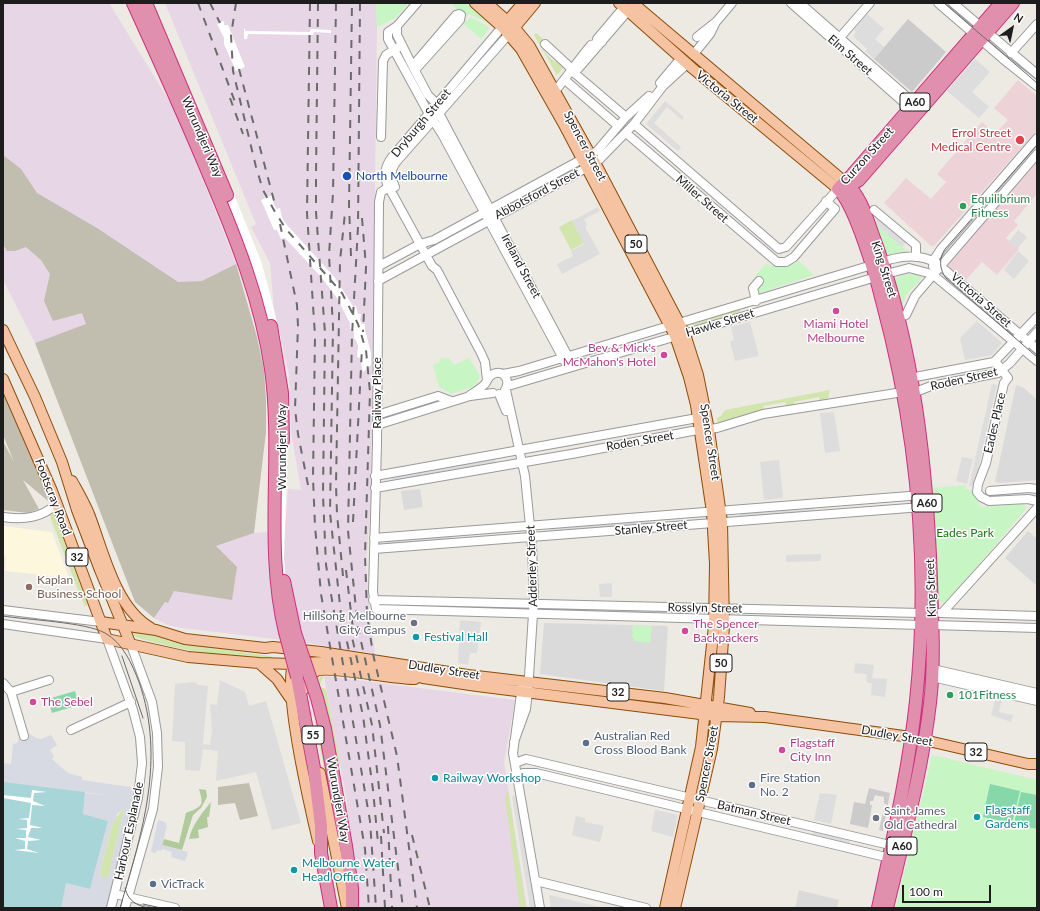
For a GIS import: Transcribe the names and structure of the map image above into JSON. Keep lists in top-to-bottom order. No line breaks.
{"streets":{"highway":["A60","Wurundjeri Way","Curzon Street","King Street","32","Dudley Street","55"],"main road":["Victoria Street","Dryburgh Street","Spencer Street","50","Footscray Road"],"street":["Elm Street","Abbotsford Street","Miller Street","Ireland Street","Hawke Street","Roden Street","Railway Place","Eades Place","Stanley Street","Adderley Street","Rosslyn Street","Batman Street","Harbour Esplanade"]},"crossings":[["Elm Street","Curzon Street"],["Victoria Street","Curzon Street"],["Victoria Street","Abbotsford Street"],["Victoria Street","King Street"],["Victoria Street","Hawke Street"],["Victoria Street","Roden Street"],["Dryburgh Street","Spencer Street"],["Dryburgh Street","50"],["Dryburgh Street","Ireland Street"],["Dryburgh Street","Railway Place"],["Wurundjeri Way","Dudley Street"],["Wurundjeri Way","55"],["Spencer Street","Abbotsford Street"],["Spencer Street","50"],["Spencer Street","Hawke Street"],["Spencer Street","Roden Street"],["Spencer Street","Stanley Street"],["Spencer Street","Rosslyn Street"],["Spencer Street","Dudley Street"],["Spencer Street","Batman Street"],["Curzon Street","Miller Street"],["Curzon Street","King Street"],["Abbotsford Street","Miller Street"],["Abbotsford Street","Ireland Street"],["Abbotsford Street","Railway Place"],["Ireland Street","Hawke Street"],["King Street","Hawke Street"],["King Street","Roden Street"],["King Street","Stanley Street"],["King Street","Rosslyn Street"],["King Street","Dudley Street"],["King Street","Batman Street"],["Hawke Street","Railway Place"],["Hawke Street","Adderley Street"],["Roden Street","Railway Place"],["Roden Street","Eades Place"],["Roden Street","Adderley Street"],["Railway Place","Stanley Street"],["Railway Place","Rosslyn Street"],["Footscray Road","32"],["Footscray Road","Dudley Street"],["Footscray Road","Harbour Esplanade"],["Stanley Street","Adderley Street"],["32","Dudley Street"],["32","Harbour Esplanade"],["Adderley Street","Rosslyn Street"],["Adderley Street","Dudley Street"],["Adderley Street","Batman Street"],["Dudley Street","55"],["Dudley Street","Harbour Esplanade"]],"parks":["Eades Park"],"places":["Errol Street Medical Centre","North Melbourne","Equilibrium Fitness","Miami Hotel Melbourne","Bev & Mick's McMahon's Hotel","Kaplan Business School","Hillsong Melbourne City Campus","The Spencer Backpackers","Festival Hall","101Fitness","The Sebel","Australian Red Cross Blood Bank","Flagstaff City Inn","Railway Workshop","Fire Station No. 2","Flagstaff Gardens","Saint James Old Cathedral","Melbourne Water Head Office","VicTrack"],"scale_bar":"100 m","north":"top right"}
